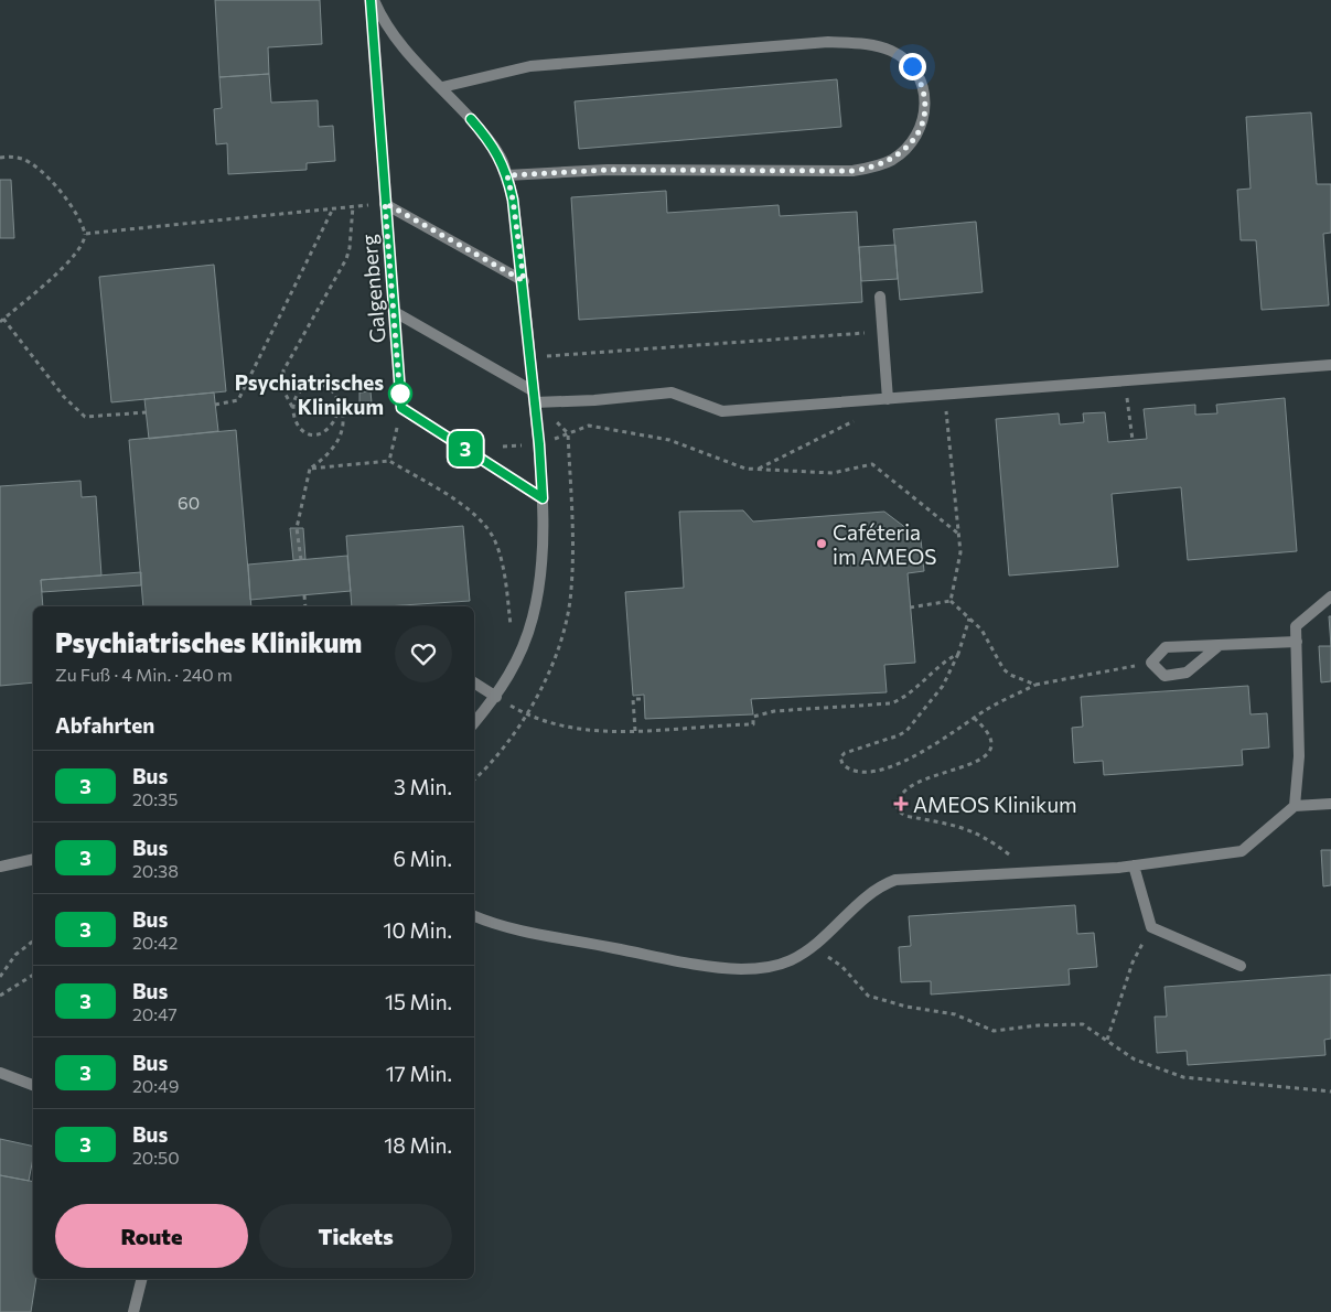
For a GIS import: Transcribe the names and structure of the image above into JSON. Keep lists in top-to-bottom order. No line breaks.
{"streets":{"street":["Galgenberg"]},"places":{"other":["Psychiatrisches Klinikum","Caféteria im AMEOS"],"health":["AMEOS Klinikum"]},"lines":["bus line 3"],"house_numbers":["60"],"page":{"on_map":"3","heading":[["Psychiatrisches Klinikum","Zu Fuß · 4 Min. · 240 m"],"Abfahrten"],"list":[{"mark":"3","name":"Bus","note":"20:35","value":"3 Min."},{"mark":"3","name":"Bus","note":"20:38","value":"6 Min."},{"mark":"3","name":"Bus","note":"20:42","value":"10 Min."},{"mark":"3","name":"Bus","note":"20:47","value":"15 Min."},{"mark":"3","name":"Bus","note":"20:49","value":"17 Min."},{"mark":"3","name":"Bus","note":"20:50","value":"18 Min."}],"buttons":["Route","Tickets"]}}
